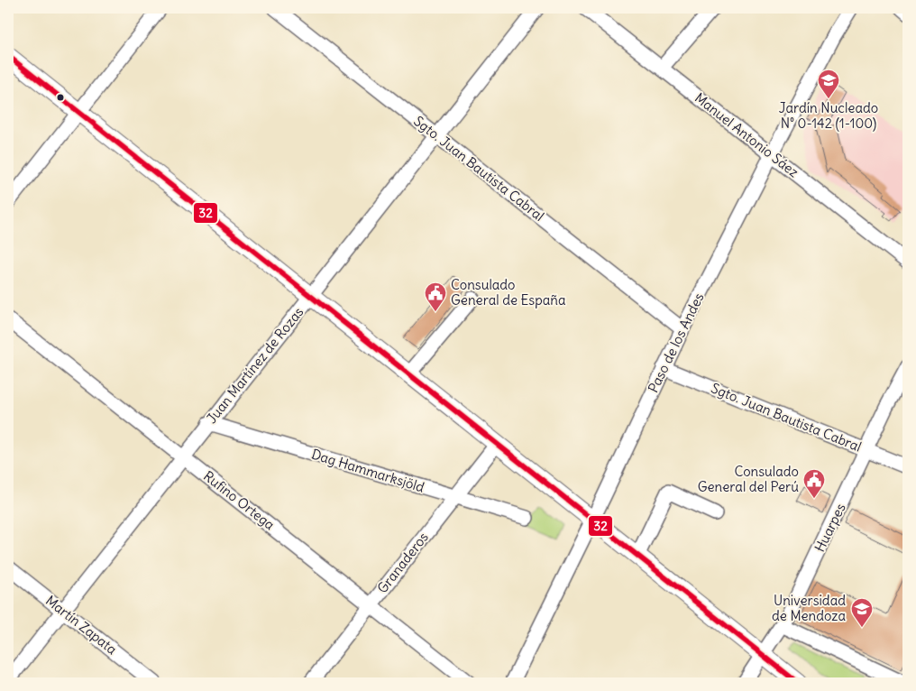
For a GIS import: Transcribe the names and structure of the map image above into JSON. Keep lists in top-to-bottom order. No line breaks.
{"streets":{"street":["Manuel Antonio Sáez","Sgto. Juan Bautista Cabral","Paso de los Andes","Juan Martínez de Rozas","Dag Hammarksjöld","Rufino Ortega","Huarpes","Granaderos","Martín Zapata"]},"crossings":[["Manuel Antonio Sáez","Paso de los Andes"],["Sgto. Juan Bautista Cabral","Paso de los Andes"],["Sgto. Juan Bautista Cabral","Juan Martínez de Rozas"],["Sgto. Juan Bautista Cabral","Huarpes"],["Juan Martínez de Rozas","Dag Hammarksjöld"],["Juan Martínez de Rozas","Rufino Ortega"],["Juan Martínez de Rozas","Martín Zapata"],["Dag Hammarksjöld","Granaderos"],["Rufino Ortega","Granaderos"]],"places":{"school or university":["Jardín Nucleado N° 0-142 (1-100)","Universidad de Mendoza"],"public building":["Consulado General de España","Consulado General del Perú"]},"lines":["transit line 32"]}
